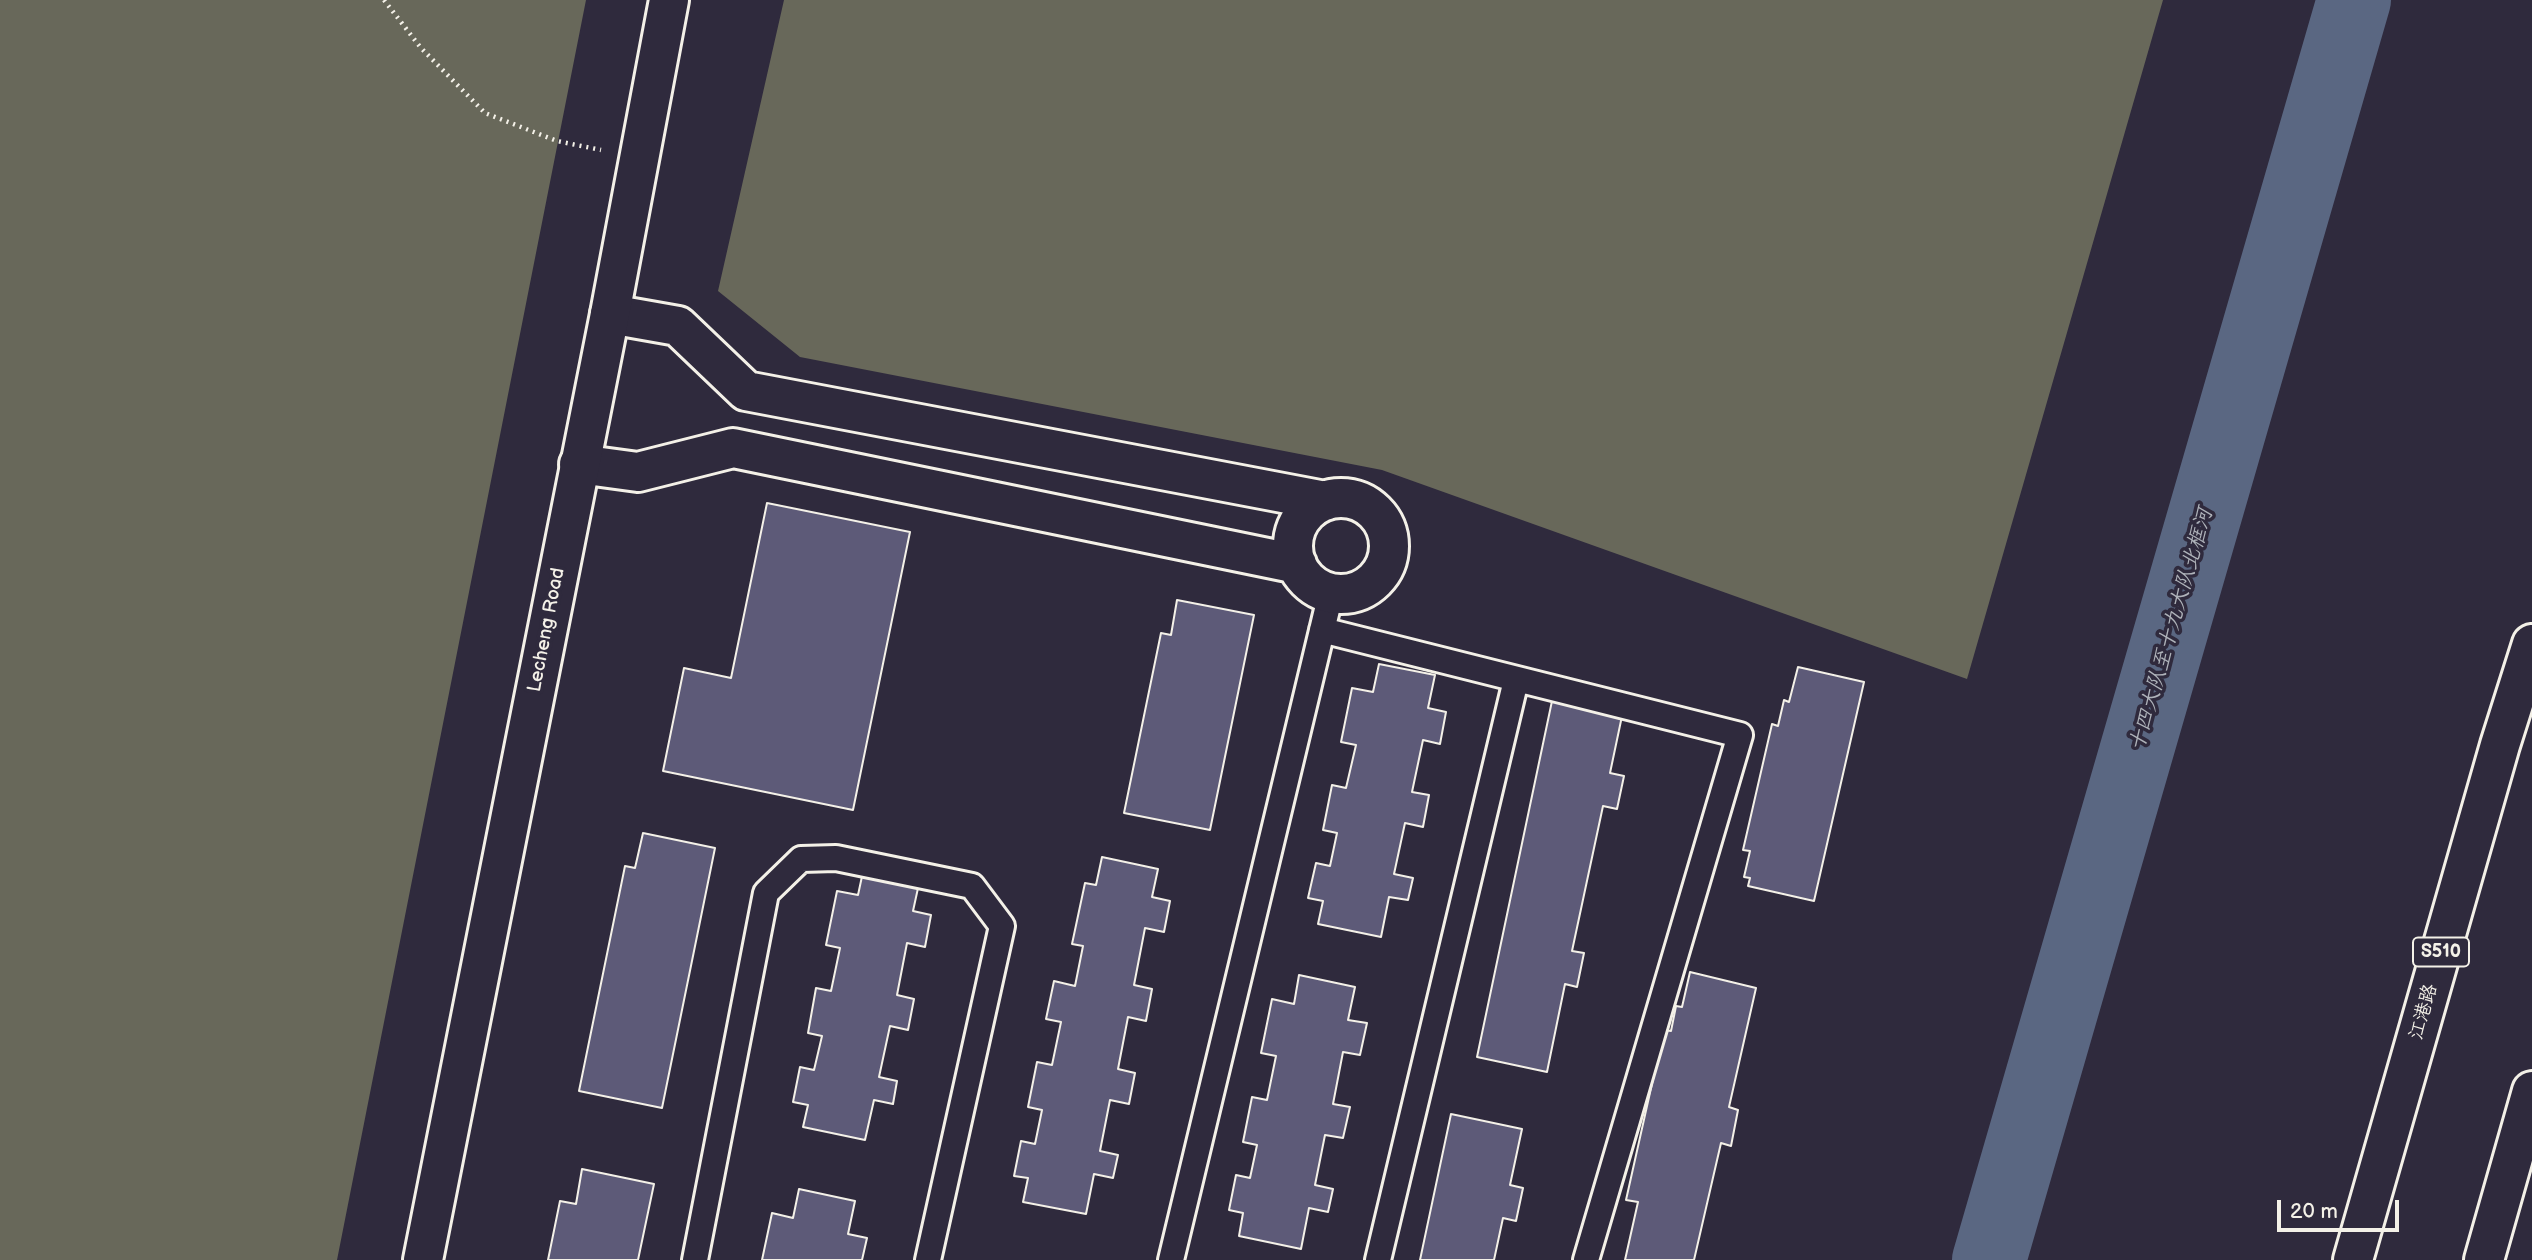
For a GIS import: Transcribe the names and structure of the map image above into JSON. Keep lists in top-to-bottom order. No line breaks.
{"streets":{"street":["Lecheng Road","S510","江港路"]},"water":["十四大队至十九大队北框河"],"scale_bar":"20 m"}
